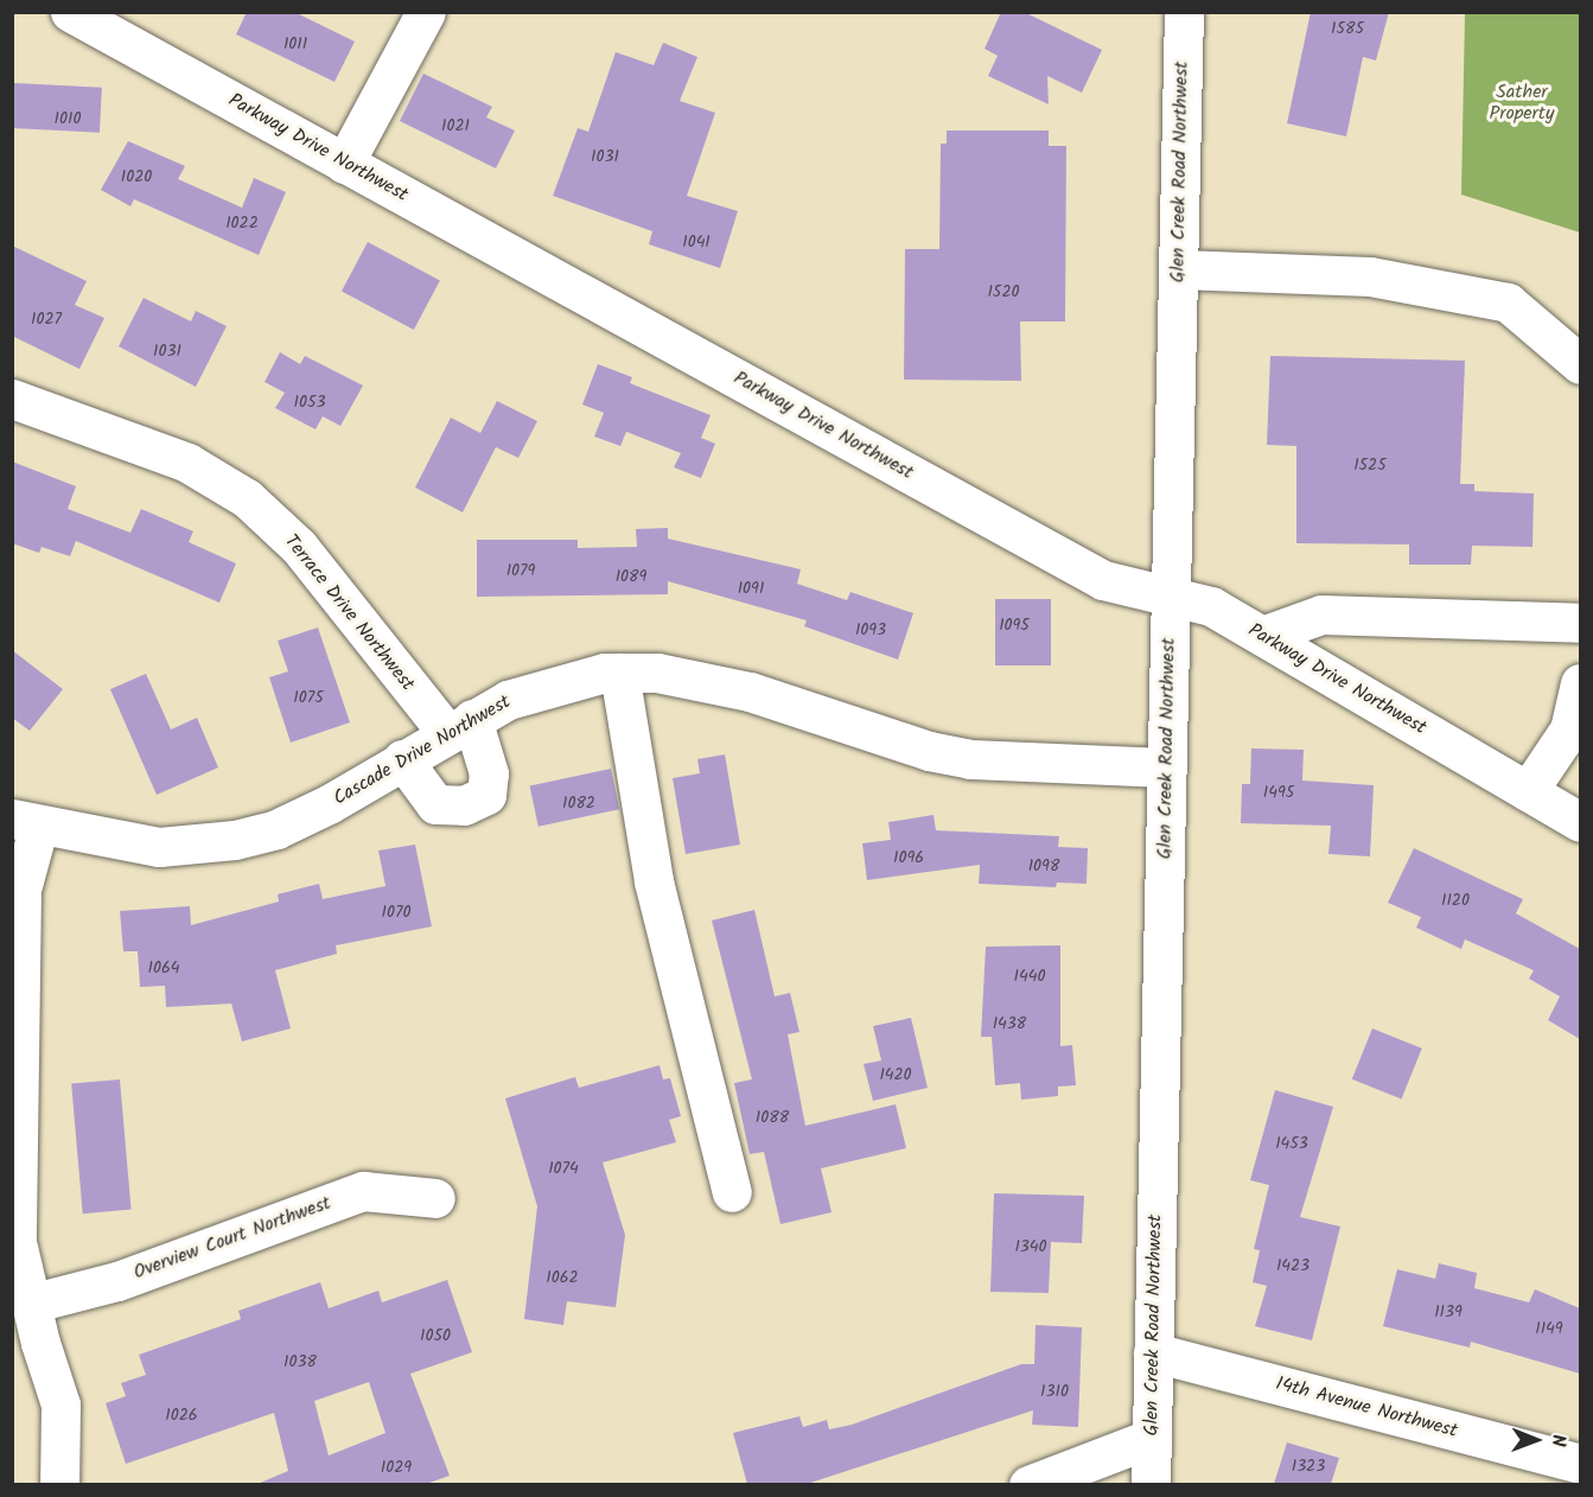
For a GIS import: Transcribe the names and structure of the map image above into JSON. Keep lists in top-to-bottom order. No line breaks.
{"streets":{"street":["Parkway Drive Northwest","Glen Creek Road Northwest","Terrace Drive Northwest","Cascade Drive Northwest","Overview Court Northwest","14th Avenue Northwest"]},"crossings":[["Parkway Drive Northwest","Glen Creek Road Northwest"],["Glen Creek Road Northwest","Cascade Drive Northwest"],["Glen Creek Road Northwest","14th Avenue Northwest"],["Terrace Drive Northwest","Cascade Drive Northwest"]],"parks":["Sather Property"],"house_numbers":["1585","1011","1010","1021","1031","1020","1022","1041","1520","1027","1031","1053","1525","1079","1089","1091","1095","1093","1075","1495","1082","1096","1098","1120","1070","1064","1440","1438","1420","1088","1453","1074","1340","1423","1062","1139","1149","1050","1038","1310","1026","1323","1029"],"north":"right"}
